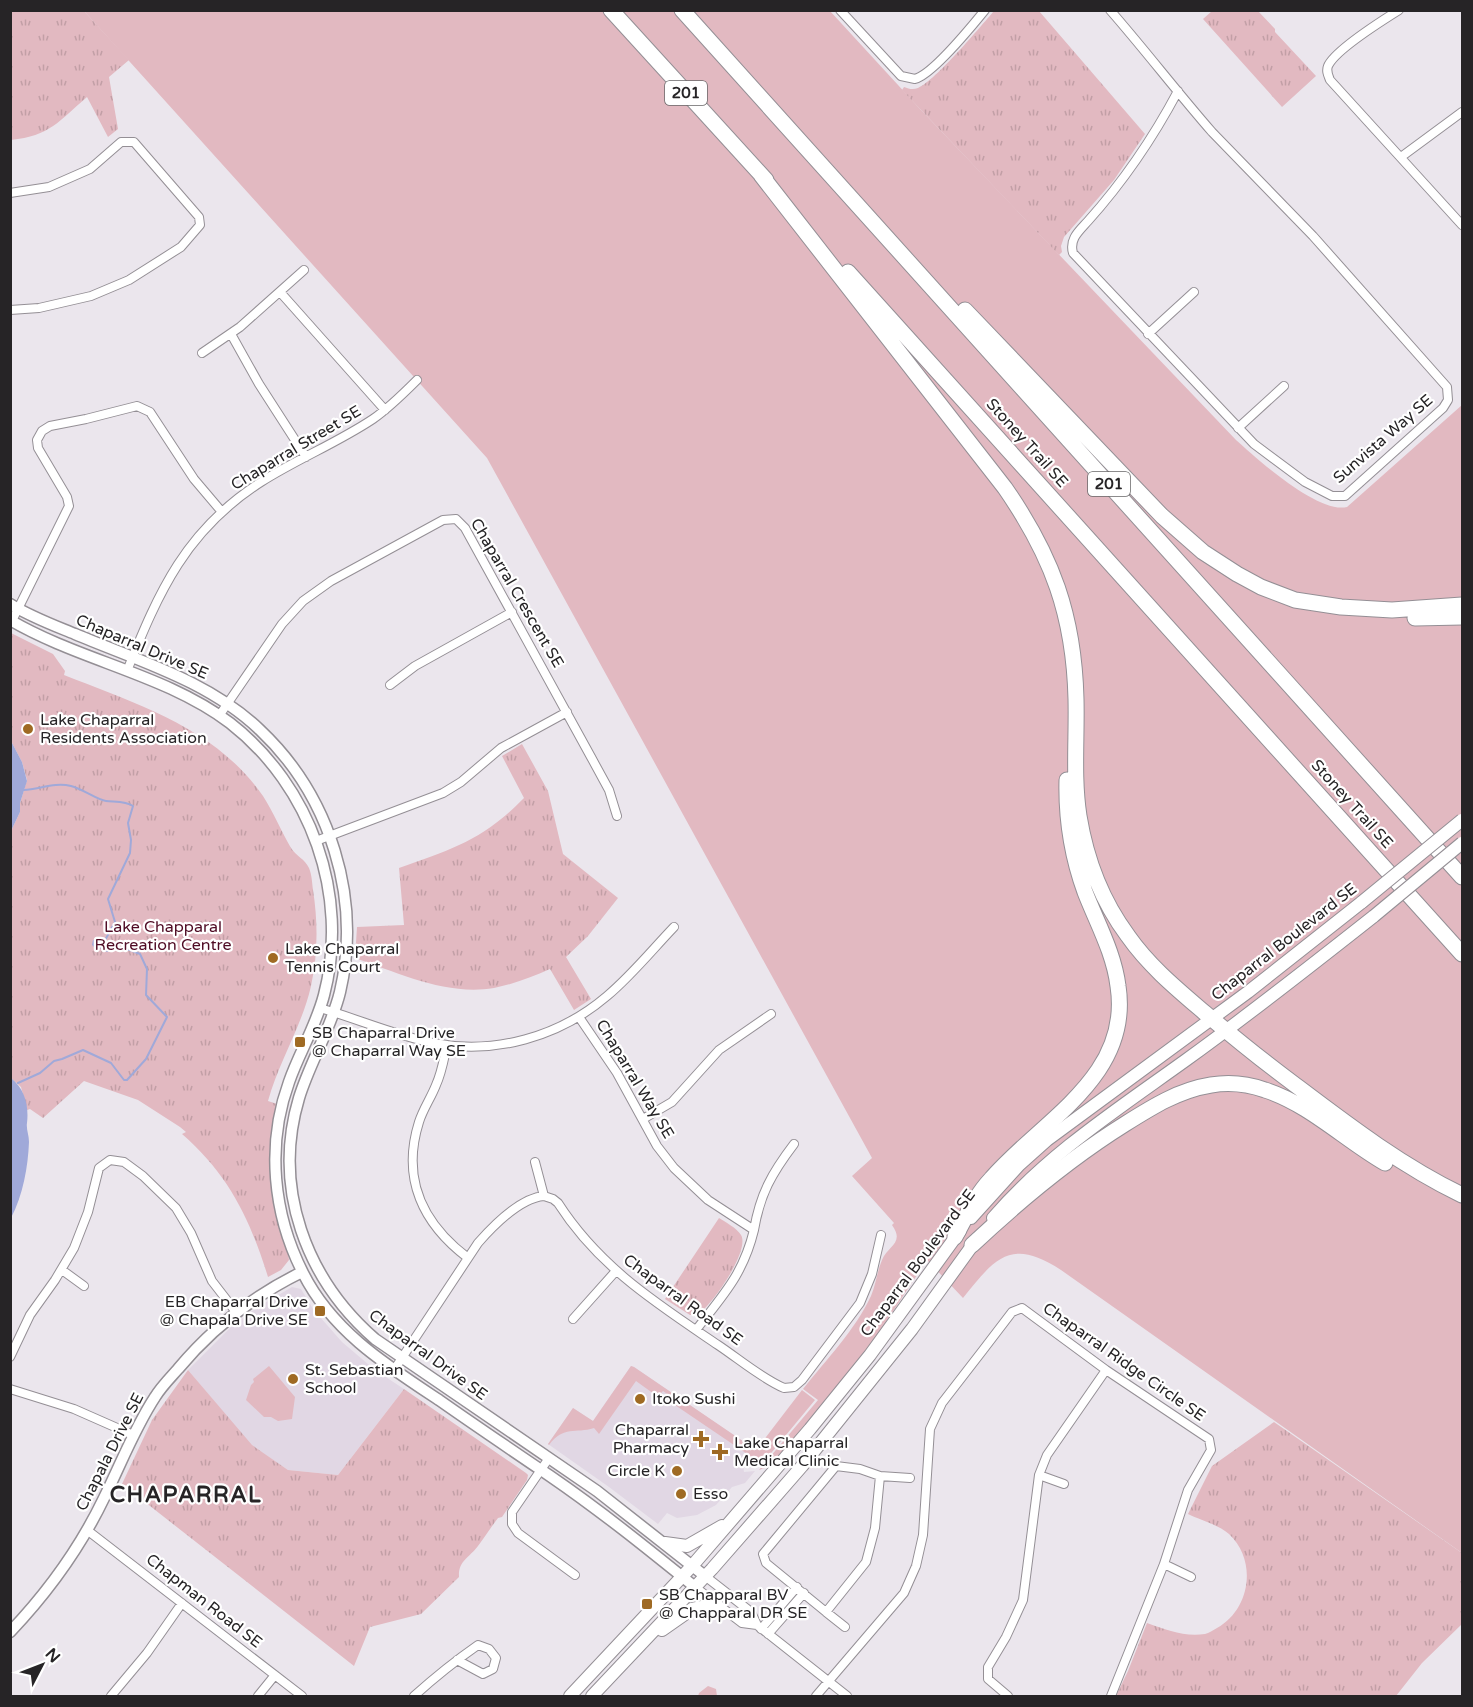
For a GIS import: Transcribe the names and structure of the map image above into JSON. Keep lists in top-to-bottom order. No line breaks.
{"streets":{"highway":["201","Stoney Trail SE"],"main road":["Chaparral Boulevard SE"],"street":["Sunvista Way SE","Chaparral Street SE","Chaparral Crescent SE","Chaparral Drive SE","Chaparral Way SE","Chaparral Road SE","Chaparral Ridge Circle SE","Chapala Drive SE","Chapman Road SE"]},"crossings":[["Chaparral Street SE","Chaparral Drive SE"],["Chaparral Crescent SE","Chaparral Drive SE"],["Chaparral Drive SE","Chaparral Boulevard SE"],["Chaparral Drive SE","Chaparral Way SE"],["Chaparral Drive SE","Chapala Drive SE"],["Chapala Drive SE","Chapman Road SE"]],"districts":["CHAPARRAL"],"parks":["Lake Chapparal Recreation Centre"],"places":{"other":["Lake Chaparral Residents Association","Lake Chaparral Tennis Court","St. Sebastian School","Itoko Sushi","Circle K","Esso"],"transit":["SB Chaparral Drive @ Chaparral Way SE","EB Chaparral Drive @ Chapala Drive SE","SB Chapparal BV @ Chapparal DR SE"],"health":["Chaparral Pharmacy","Lake Chaparral Medical Clinic"]},"north":"top right"}
